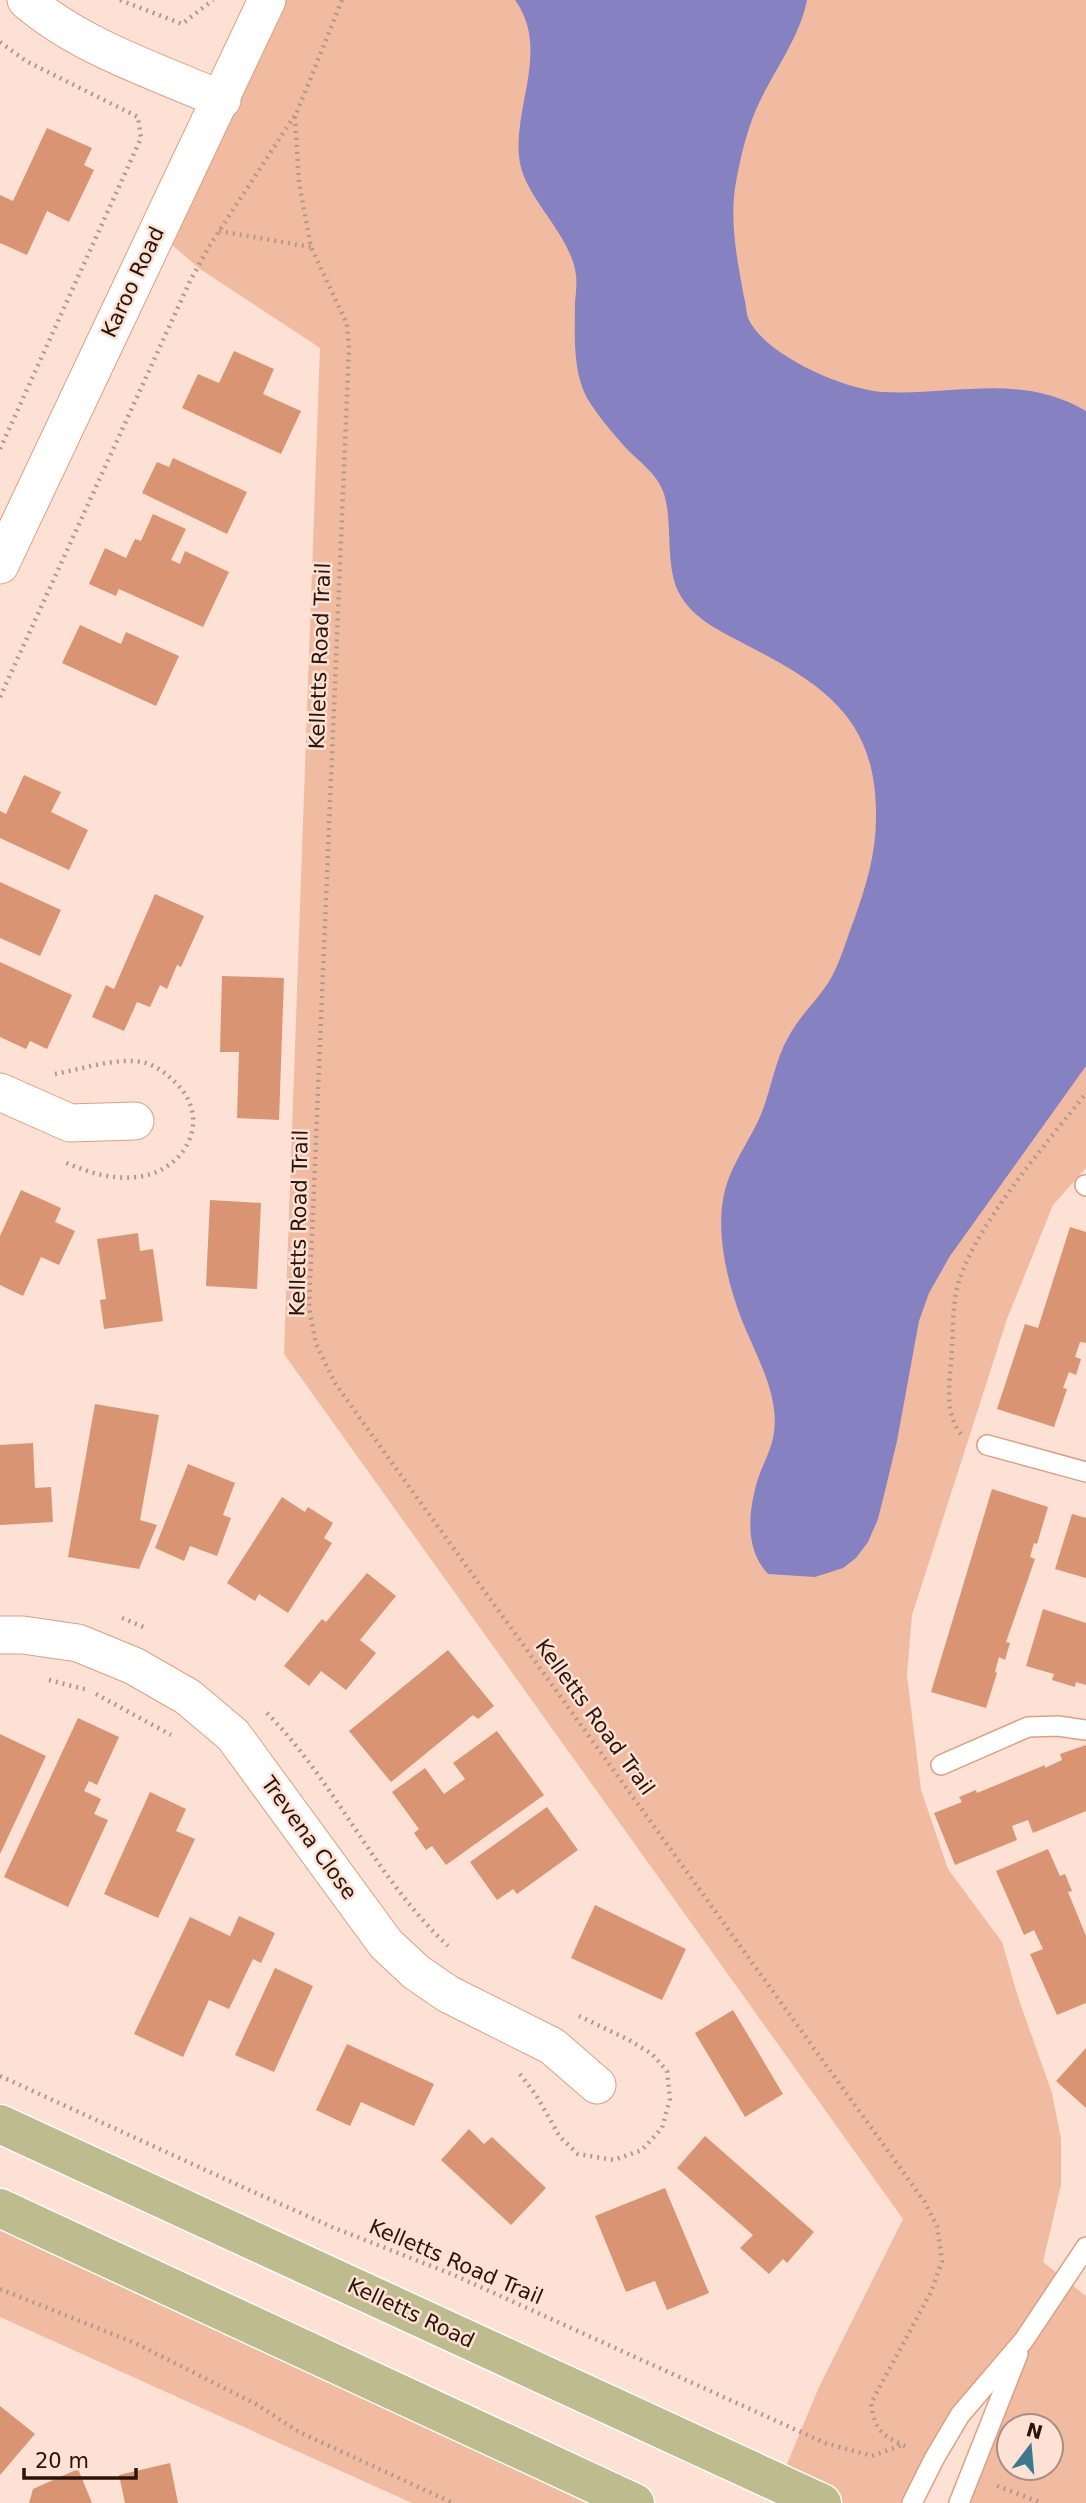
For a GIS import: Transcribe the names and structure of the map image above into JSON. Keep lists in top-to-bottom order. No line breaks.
{"streets":{"main road":["Kelletts Road"],"street":["Karoo Road","Trevena Close"],"path":["Kelletts Road Trail"]},"scale_bar":"20 m","north":"top"}
